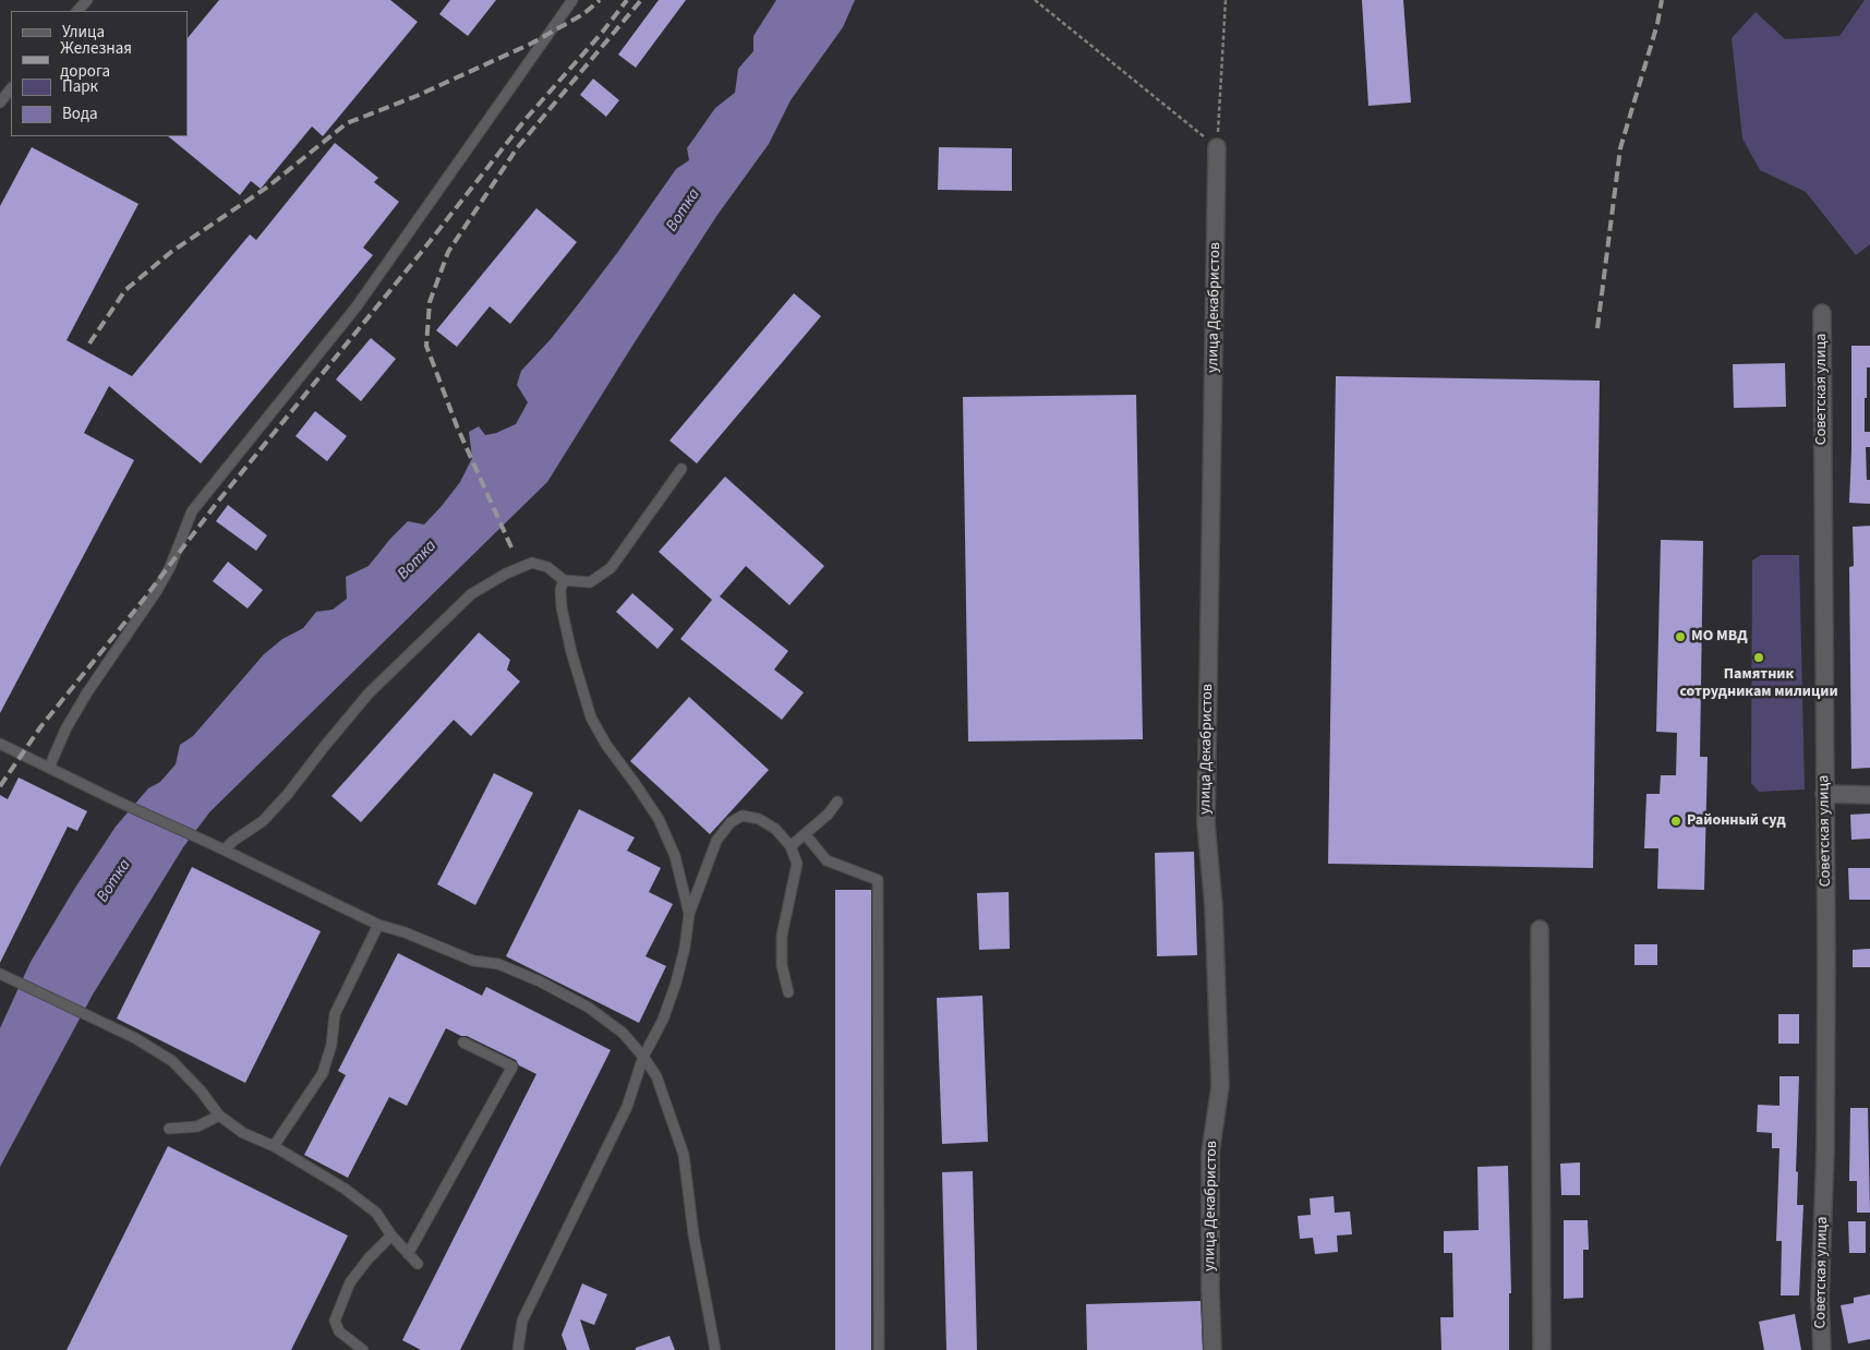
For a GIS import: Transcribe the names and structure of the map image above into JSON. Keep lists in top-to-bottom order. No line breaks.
{"streets":{"street":["улица Декабристов","Советская улица"]},"water":["Вотка"],"places":["МО МВД","Памятник сотрудникам милиции","Районный суд"],"legend":["Улица","Железная дорога","Парк","Вода"]}
